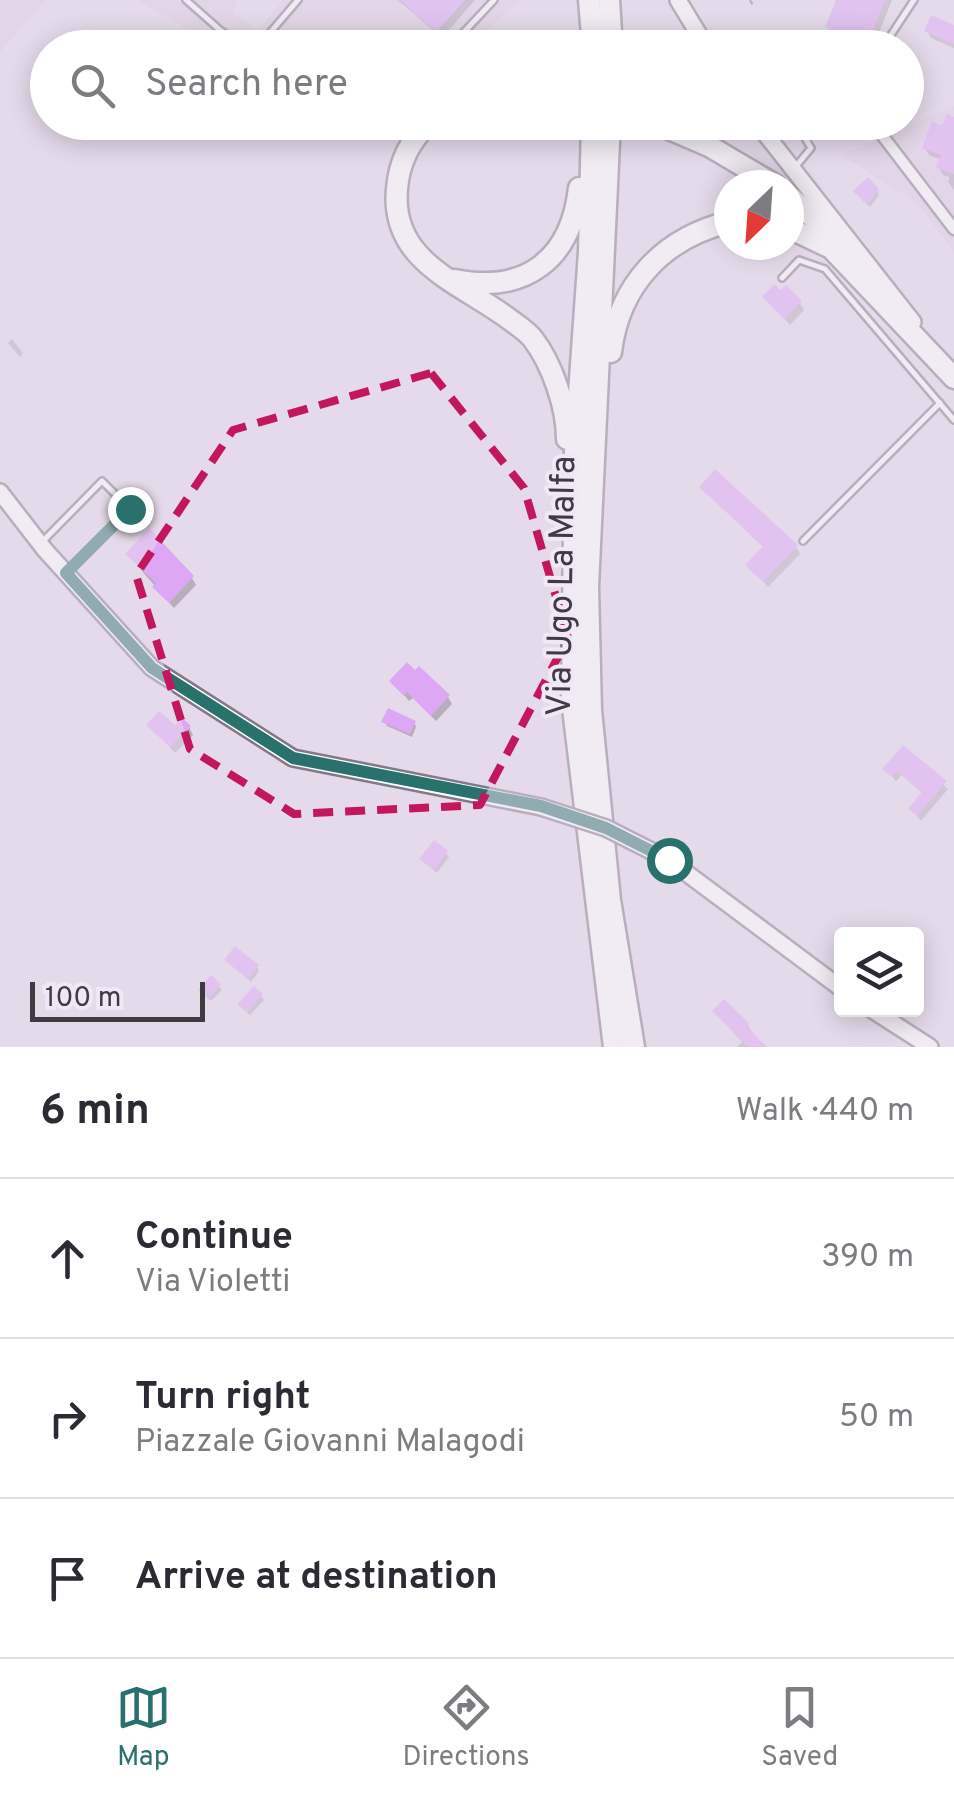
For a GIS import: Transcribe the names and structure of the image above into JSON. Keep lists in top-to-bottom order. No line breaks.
{"streets":{"highway":["Via Ugo La Malfa"]},"scale_bar":"100 m","north":"bottom left","page":{"search":"Search here","scale":"100 m","heading":["6 min","Walk · 440 m"],"list":[["Continue","Via Violetti","390 m"],["Turn right","Piazzale Giovanni Malagodi","50 m"],"Arrive at destination"],"nav":["Map","Directions","Saved"]}}
